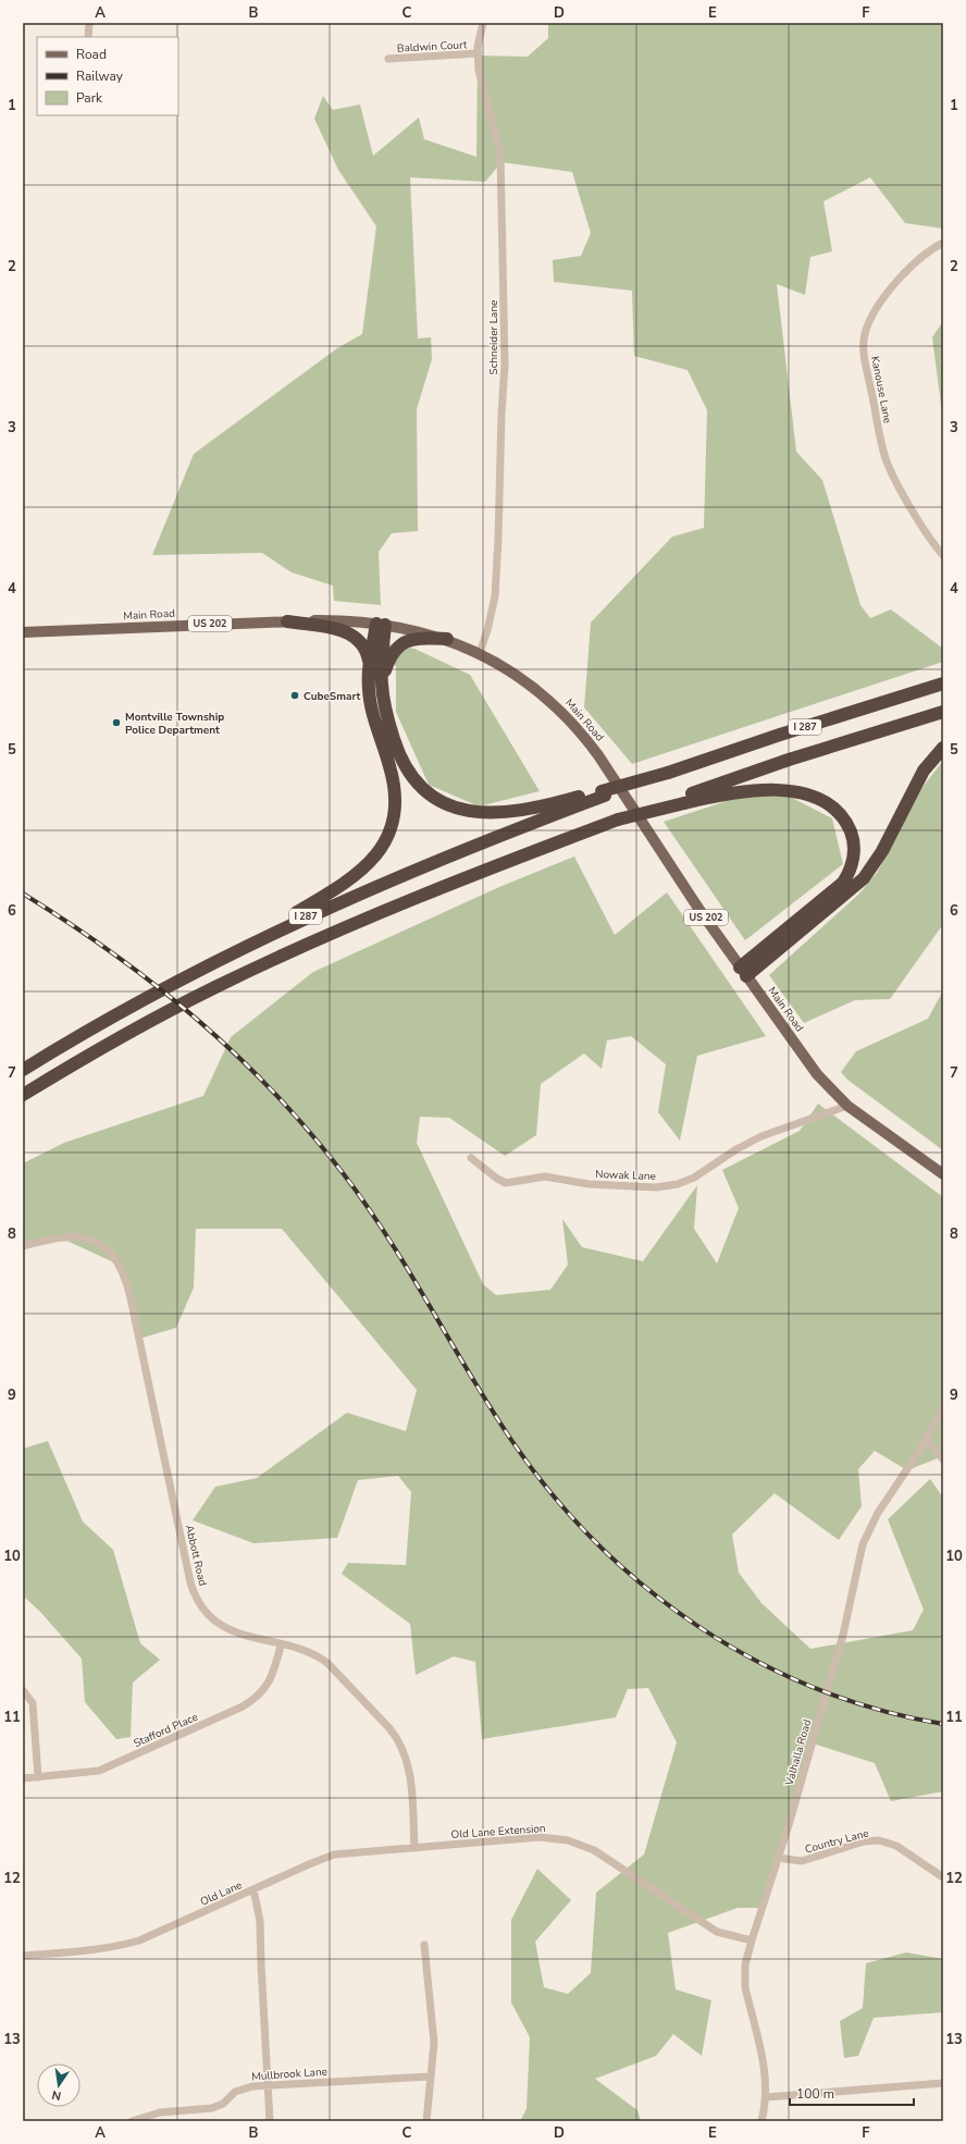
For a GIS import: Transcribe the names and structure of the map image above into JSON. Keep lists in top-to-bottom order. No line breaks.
{"streets":{"highway":["I 287"],"main road":["Main Road","US 202"],"street":["Baldwin Court","Schneider Lane","Kanouse Lane","Nowak Lane","Abbott Road","Stafford Place","Valhalla Road","Old Lane Extension","Country Lane","Old Lane","Mullbrook Lane"]},"crossings":[["Baldwin Court","Schneider Lane"],["Schneider Lane","Main Road"],["Main Road","Nowak Lane"],["Abbott Road","Stafford Place"],["Abbott Road","Old Lane Extension"],["Valhalla Road","Old Lane Extension"],["Valhalla Road","Country Lane"],["Old Lane Extension","Old Lane"],["Old Lane","Mullbrook Lane"]],"places":["CubeSmart","Montville Township Police Department"],"legend":["Road","Railway","Park"],"scale_bar":"100 m","north":"bottom","grid":{"columns":["A","B","C","D","E","F"],"rows":["1","2","3","4","5","6","7","8","9","10","11","12","13"]}}
